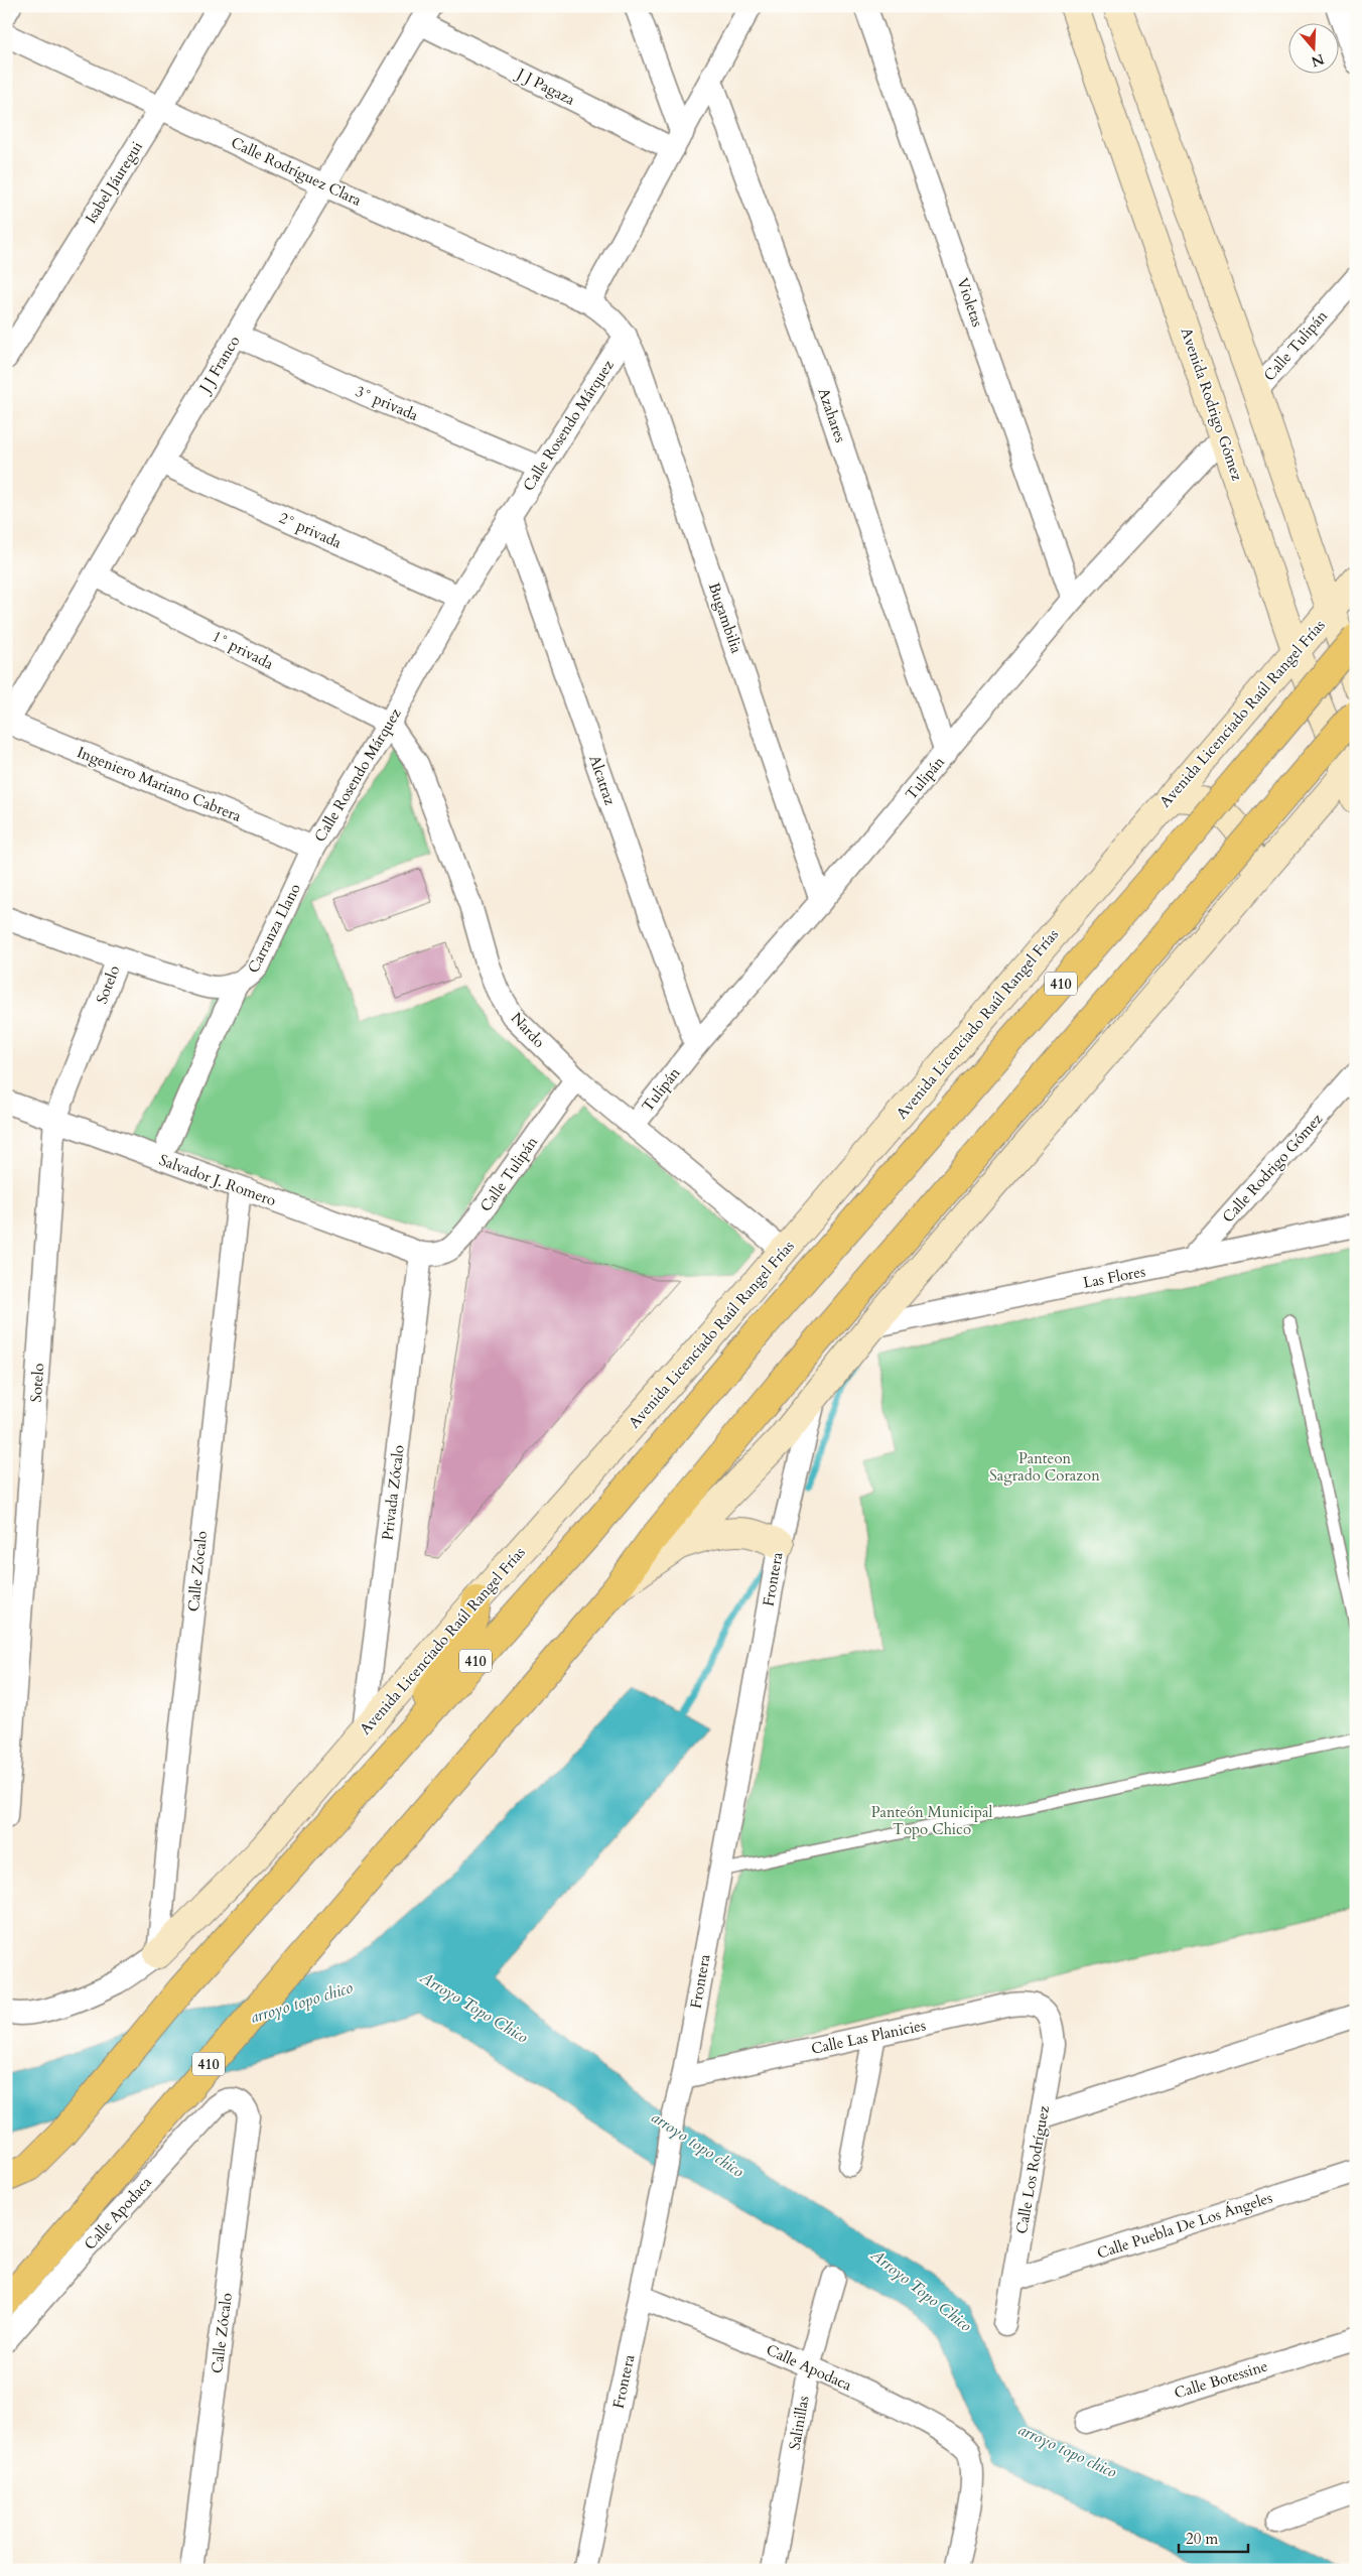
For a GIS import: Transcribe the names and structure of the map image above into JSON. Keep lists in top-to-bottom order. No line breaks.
{"streets":{"main road":["410"],"street":["J J Pagaza","Calle Rodríguez Clara","Isabel Jáuregui","Violetas","Calle Tulipán","J J Franco","3° privada","Avenida Rodrigo Gómez","Azahares","Calle Rosendo Márquez","2° privada","Bugambilia","1° privada","Avenida Licenciado Raúl Rangel Frías","Tulipán","Alcatraz","Ingeniero Mariano Cabrera","Carranza Llano","Sotelo","Nardo","Calle Rodrigo Gómez","Salvador J. Romero","Las Flores","Privada Zócalo","Calle Zócalo","Frontera","Calle Las Planicies","Calle Los Rodríguez","Calle Apodaca","Calle Puebla De Los Ángeles","Calle Botessine","Salinillas"]},"crossings":[["J J Pagaza","J J Franco"],["Calle Rodríguez Clara","Isabel Jáuregui"],["Calle Rodríguez Clara","J J Franco"],["Violetas","Tulipán"],["Calle Tulipán","Nardo"],["Calle Tulipán","Salvador J. Romero"],["Calle Tulipán","Privada Zócalo"],["J J Franco","3° privada"],["J J Franco","2° privada"],["J J Franco","1° privada"],["J J Franco","Ingeniero Mariano Cabrera"],["3° privada","Calle Rosendo Márquez"],["Avenida Rodrigo Gómez","Avenida Licenciado Raúl Rangel Frías"],["Avenida Rodrigo Gómez","Tulipán"],["Azahares","Tulipán"],["Calle Rosendo Márquez","2° privada"],["Calle Rosendo Márquez","Bugambilia"],["Calle Rosendo Márquez","1° privada"],["Calle Rosendo Márquez","Alcatraz"],["Calle Rosendo Márquez","Ingeniero Mariano Cabrera"],["Calle Rosendo Márquez","Carranza Llano"],["Calle Rosendo Márquez","Nardo"],["Bugambilia","Tulipán"],["1° privada","Nardo"],["Avenida Licenciado Raúl Rangel Frías","Nardo"],["Avenida Licenciado Raúl Rangel Frías","Privada Zócalo"],["Avenida Licenciado Raúl Rangel Frías","Calle Zócalo"],["Tulipán","Alcatraz"],["Tulipán","Nardo"],["Ingeniero Mariano Cabrera","Carranza Llano"],["Sotelo","Salvador J. Romero"],["Calle Rodrigo Gómez","Las Flores"],["Salvador J. Romero","Privada Zócalo"],["Salvador J. Romero","Calle Zócalo"],["Calle Zócalo","Calle Apodaca"],["Frontera","Calle Las Planicies"],["Frontera","Calle Apodaca"],["Calle Las Planicies","Calle Los Rodríguez"],["Calle Los Rodríguez","Calle Puebla De Los Ángeles"],["Calle Apodaca","Salinillas"]],"water":["arroyo topo chico","Arroyo Topo Chico"],"parks":["Panteon Sagrado Corazon","Panteón Municipal Topo Chico"],"scale_bar":"20 m","north":"bottom"}
